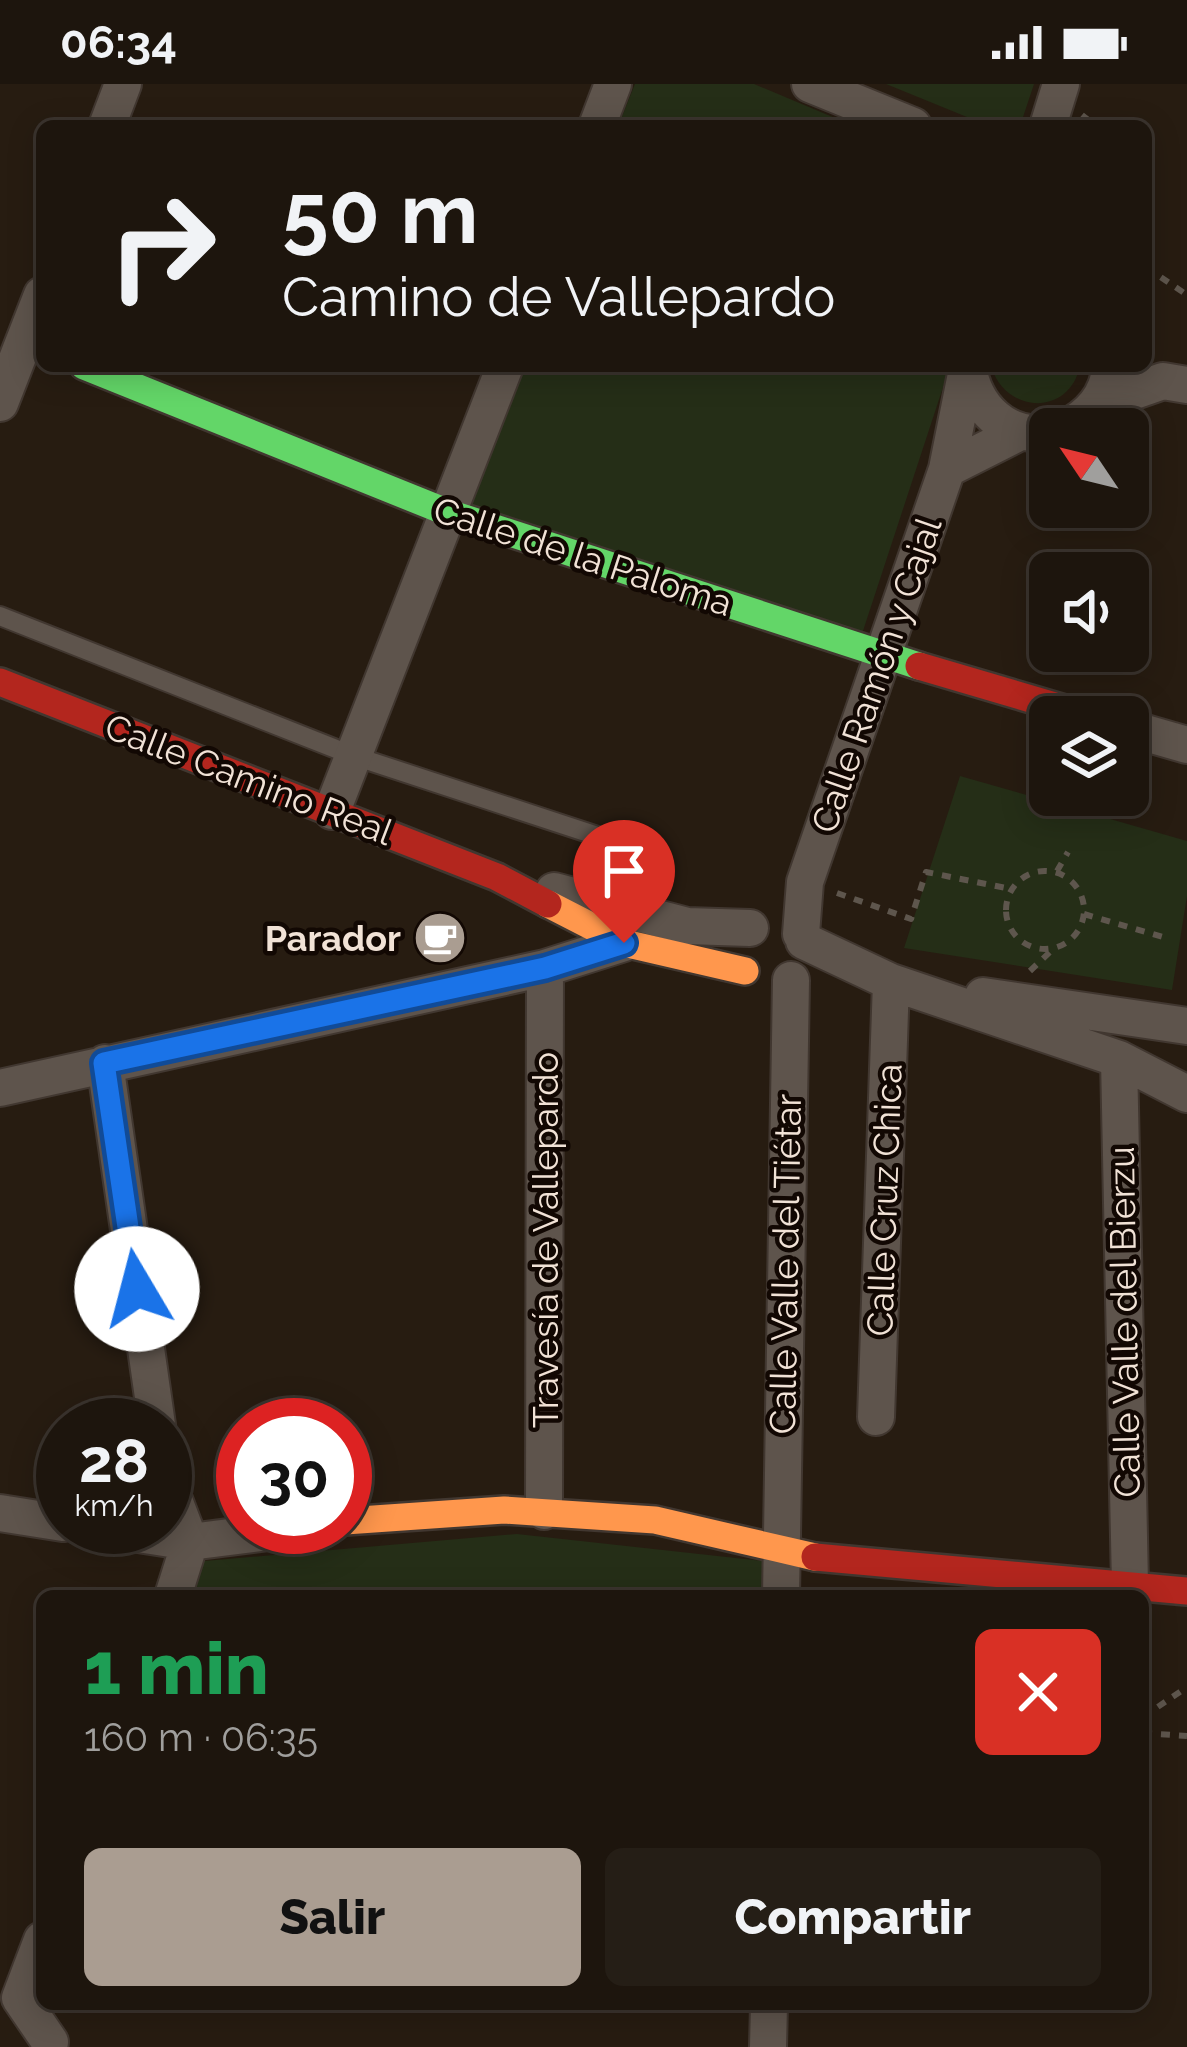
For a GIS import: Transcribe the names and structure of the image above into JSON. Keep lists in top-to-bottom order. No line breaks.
{"streets":{"street":["Calle de la Paloma","Calle Ramón y Cajal","Calle Camino Real","Calle Cruz Chica","Travesía de Vallepardo","Calle Valle del Tiétar","Calle Valle del Bierzu"]},"crossings":[["Calle de la Paloma","Calle Ramón y Cajal"],["Calle Ramón y Cajal","Calle Camino Real"],["Calle Ramón y Cajal","Calle Valle del Tiétar"],["Calle Camino Real","Calle Cruz Chica"],["Calle Camino Real","Calle Valle del Tiétar"]],"places":{"cafe":["Parador"]},"north":"top left","page":{"status":"06:34","turn":["50 m","Camino de Vallepardo"],"speed":"28 km/h","limit":"30","heading":["1 min","160 m · 06:35"],"buttons":["Salir","Compartir"]}}
